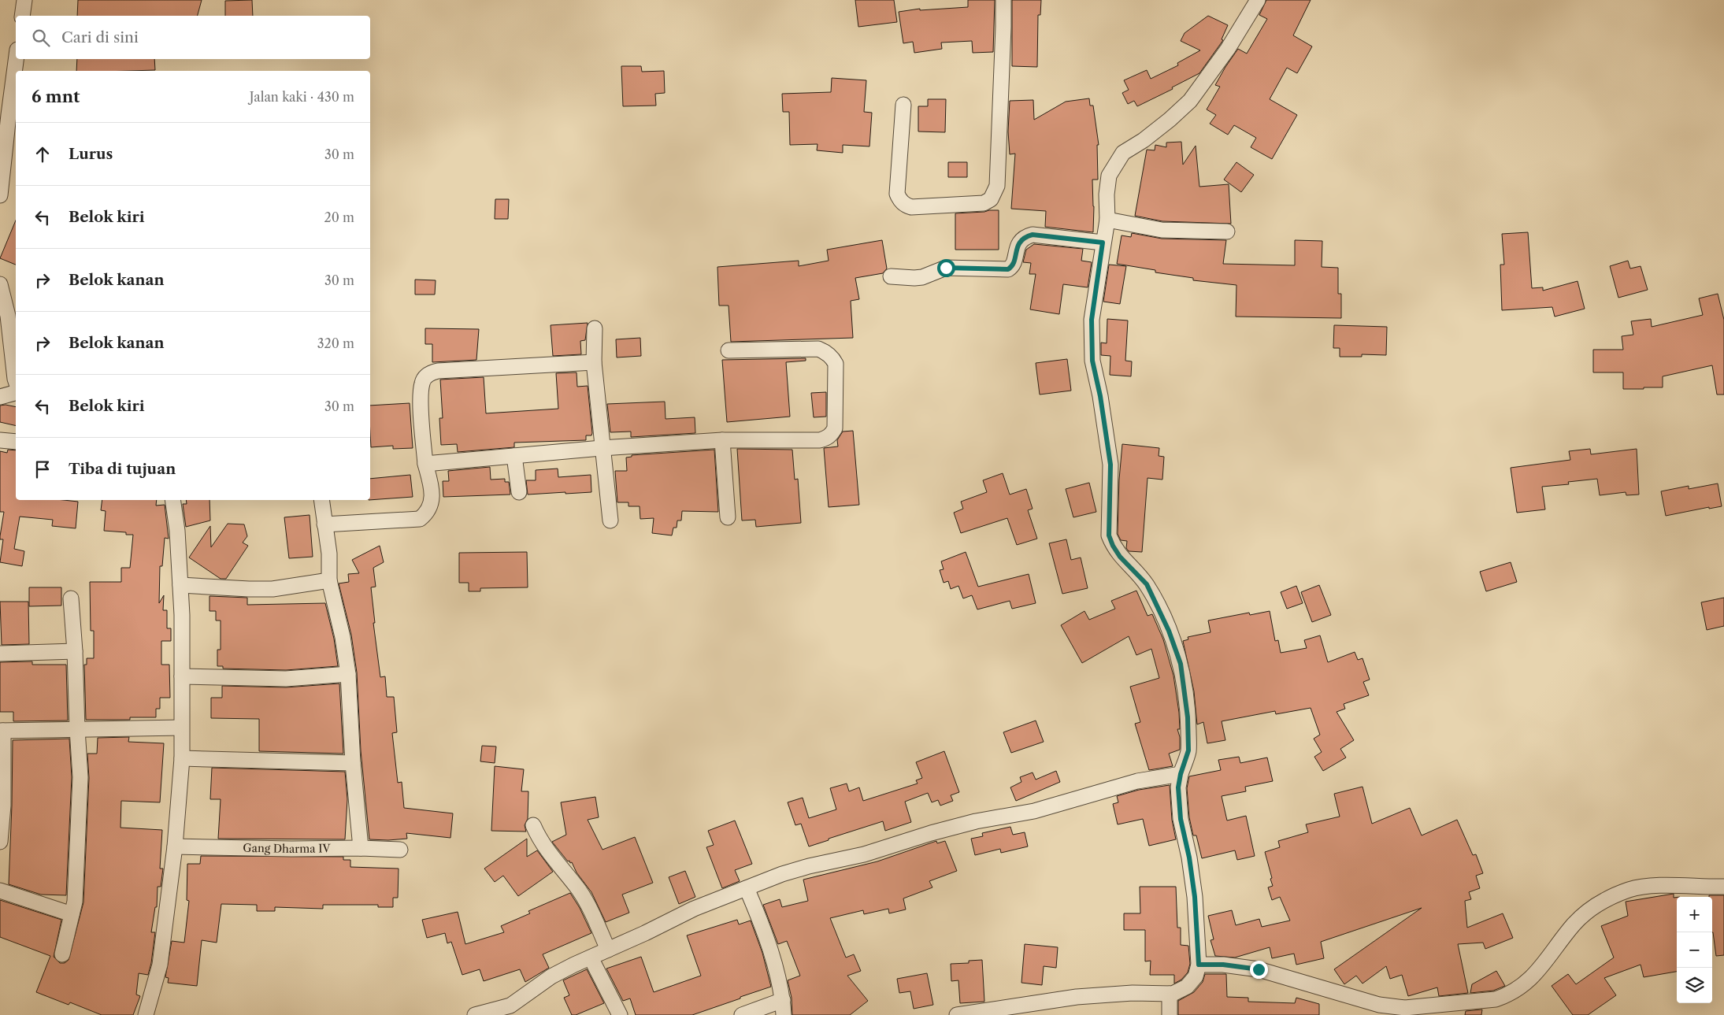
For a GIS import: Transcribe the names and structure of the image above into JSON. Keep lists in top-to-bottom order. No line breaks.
{"streets":{"street":["Gang Dharma IV"]},"page":{"search":"Cari di sini","heading":["6 mnt","Jalan kaki · 430 m"],"list":[["Lurus","30 m"],["Belok kiri","20 m"],["Belok kanan","30 m"],["Belok kanan","320 m"],["Belok kiri","30 m"],"Tiba di tujuan"],"map_buttons":["+","−"]}}
